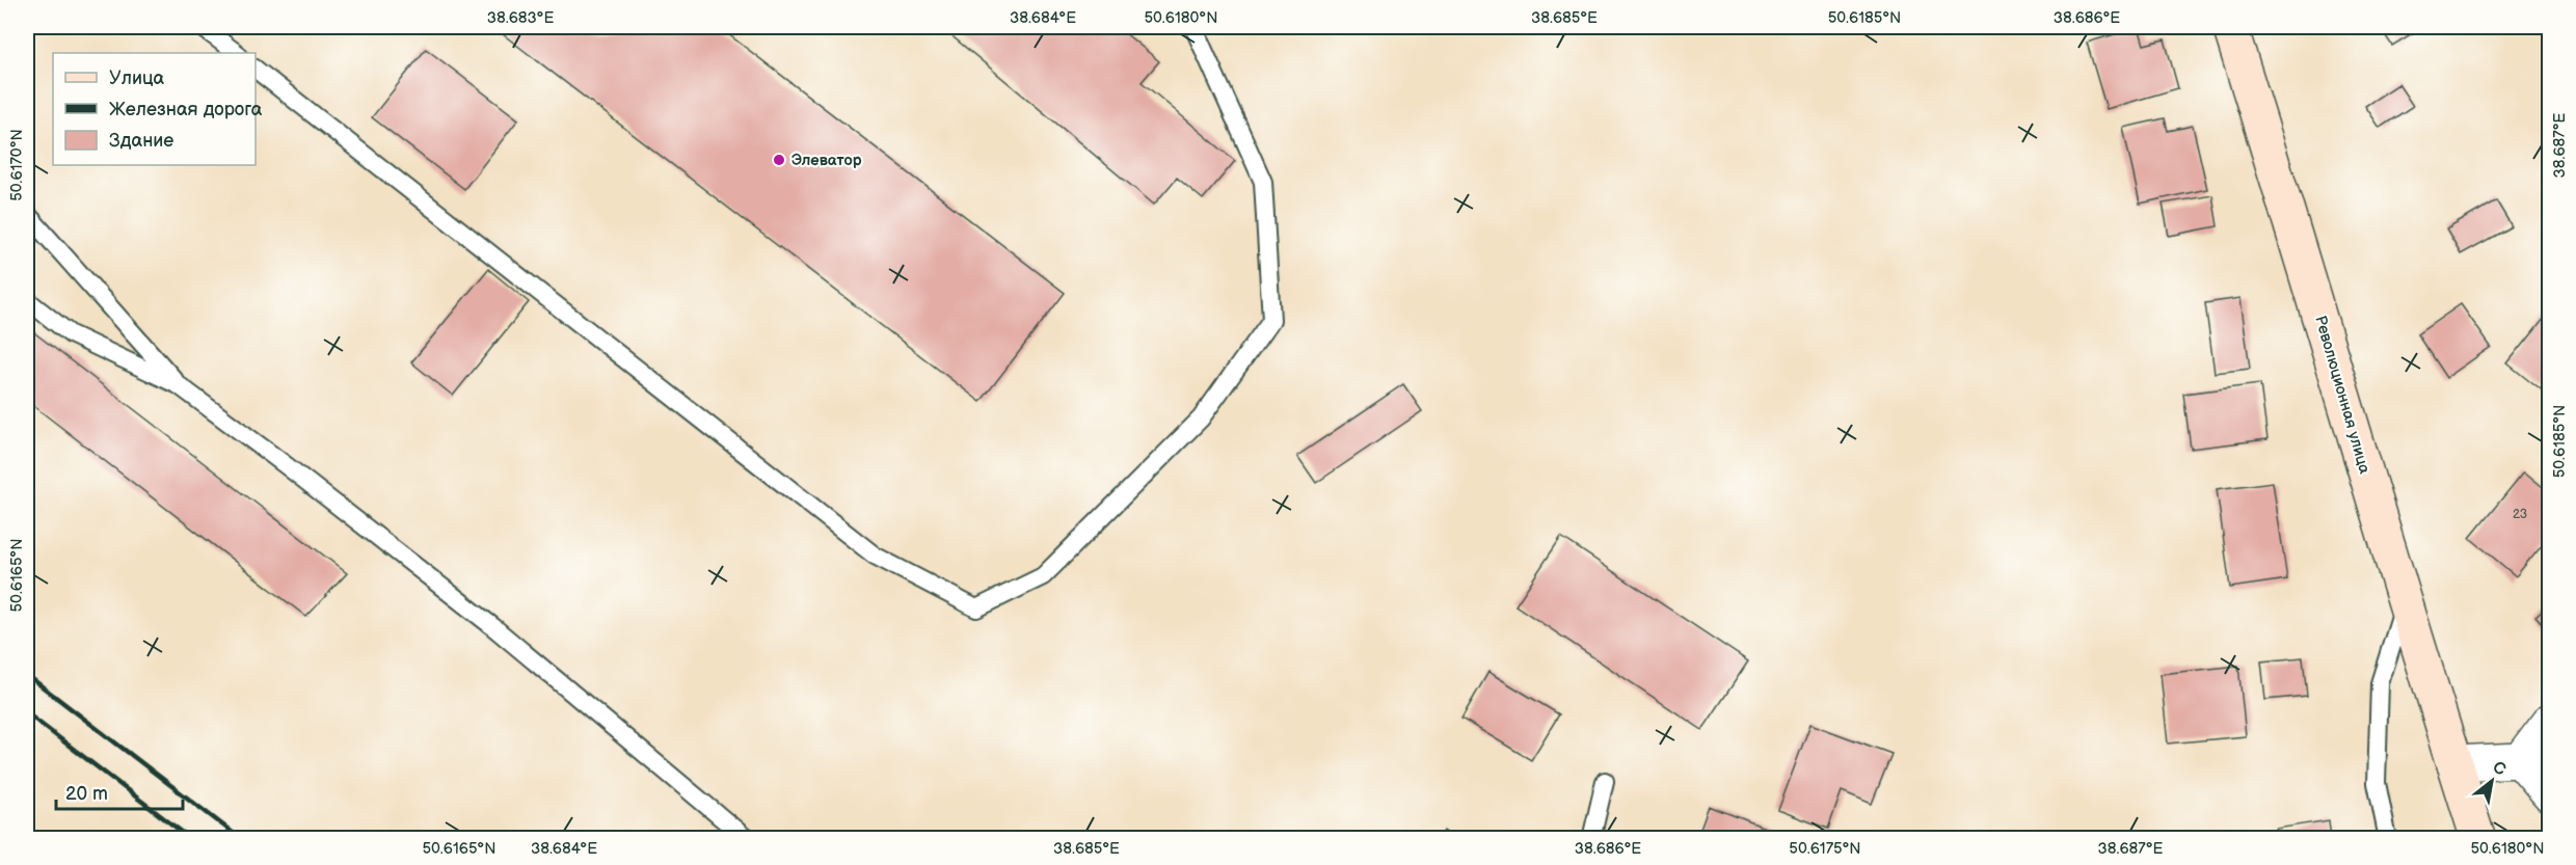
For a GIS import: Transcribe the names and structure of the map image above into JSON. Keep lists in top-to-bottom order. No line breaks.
{"streets":{"main road":["Революционная улица"]},"places":["Элеватор"],"house_numbers":["23"],"legend":["Улица","Железная дорога","Здание"],"scale_bar":"20 m","north":"top right","coordinates":["38.683°E","38.684°E","50.6180°N","38.685°E","50.6185°N","38.686°E","38.687°E","50.6170°N","50.6165°N","50.6175°N"]}
